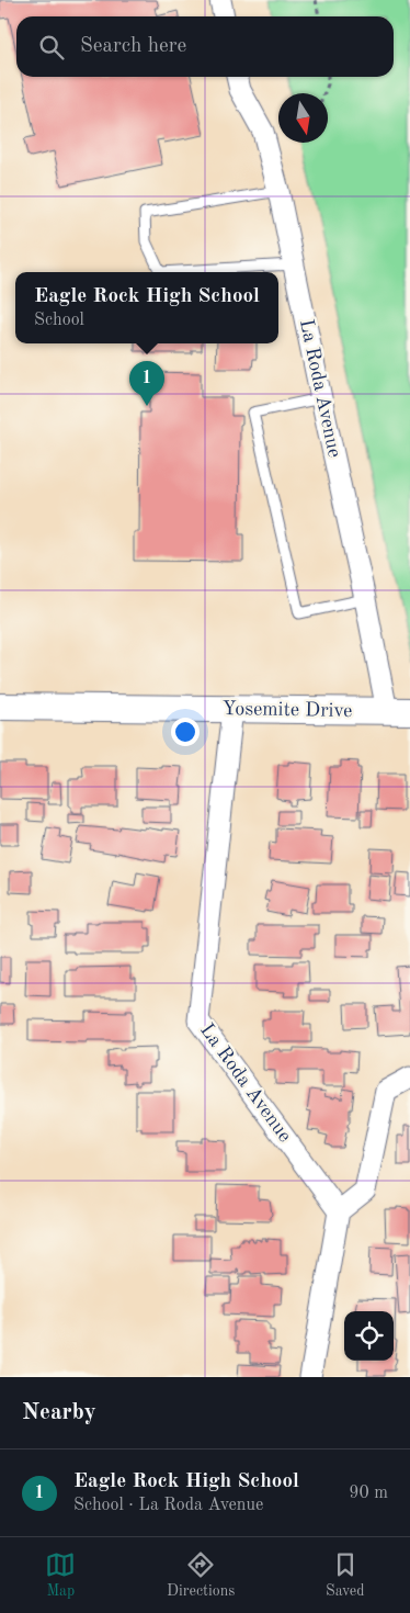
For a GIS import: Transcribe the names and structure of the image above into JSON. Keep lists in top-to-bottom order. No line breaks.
{"streets":{"street":["La Roda Avenue","Yosemite Drive"]},"crossings":[["La Roda Avenue","Yosemite Drive"]],"north":"bottom","page":{"search":"Search here","popup":["Eagle Rock High School","School"],"pins":"1","heading":"Nearby","list":[{"mark":"1","name":"Eagle Rock High School","note":"School · La Roda Avenue","value":"90 m"}],"nav":["Map","Directions","Saved"]}}
